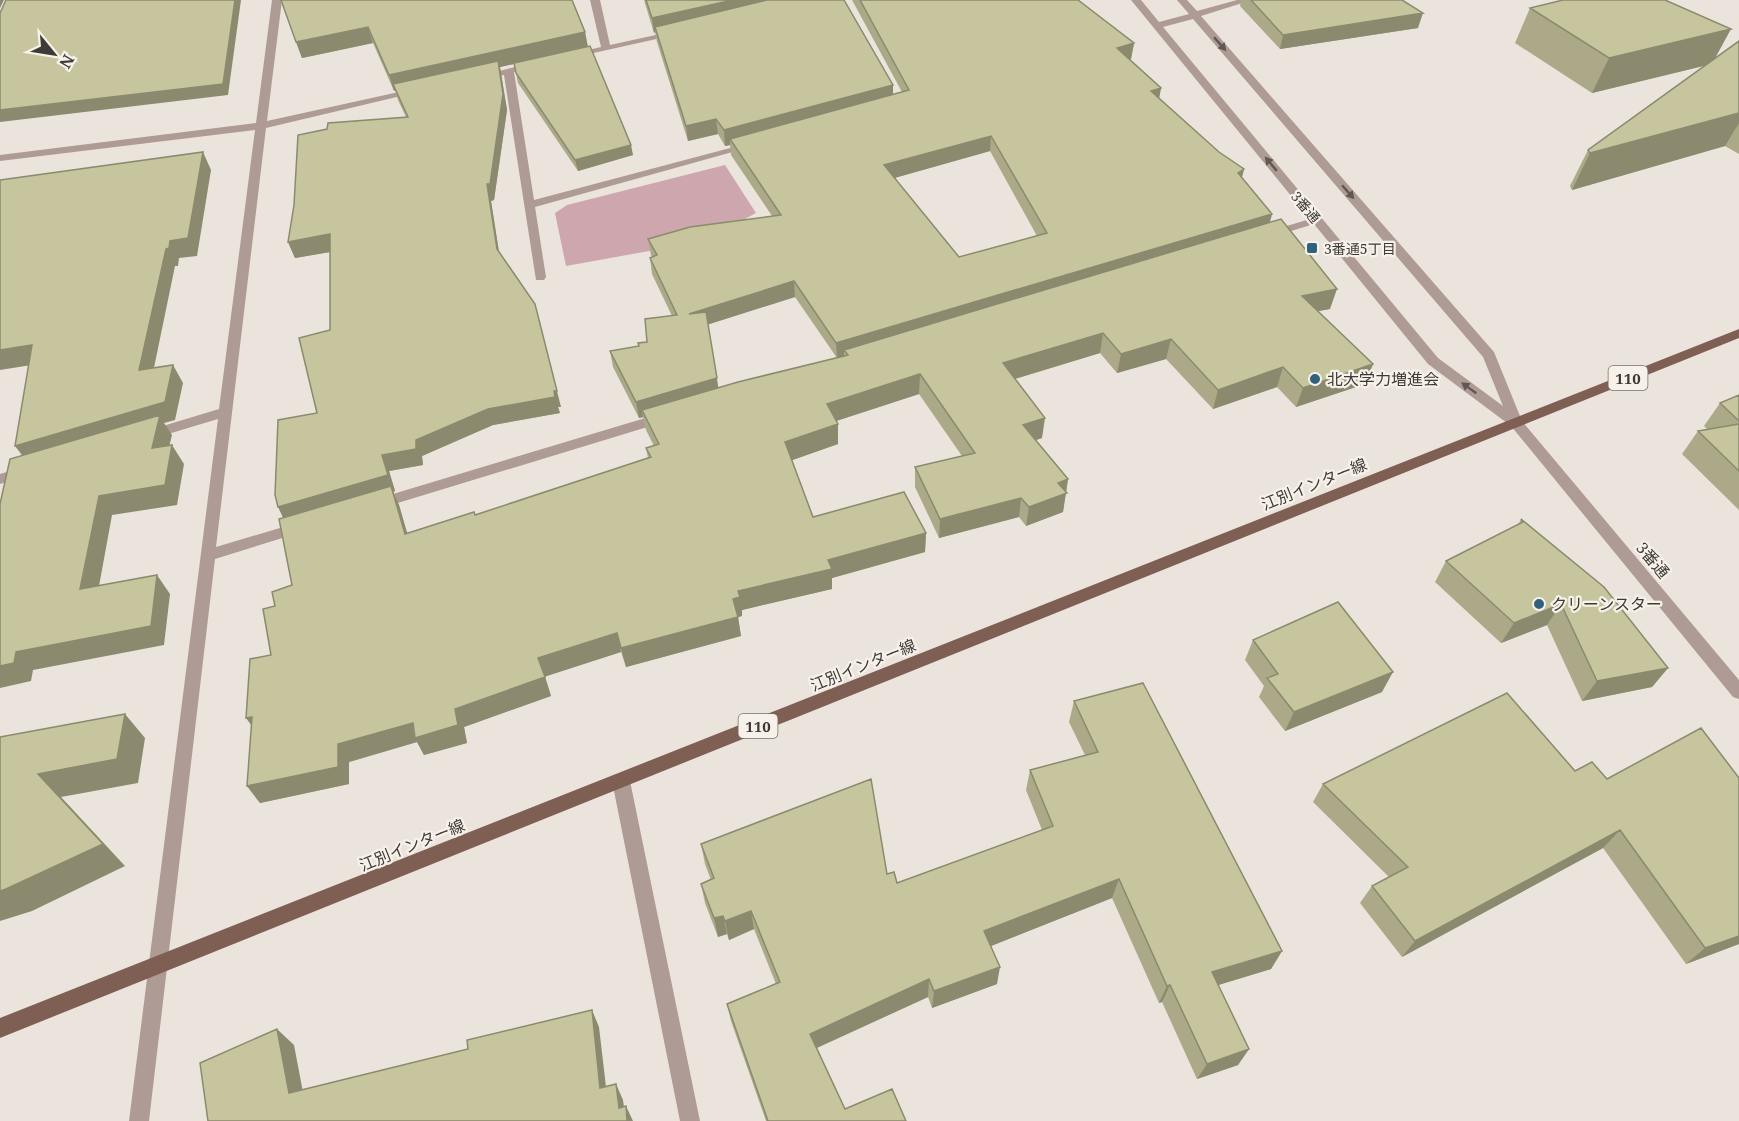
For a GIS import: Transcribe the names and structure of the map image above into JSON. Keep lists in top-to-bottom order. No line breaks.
{"streets":{"main road":["110","江別インター線"],"street":["3番通"]},"crossings":[["3番通","江別インター線"]],"places":{"transit":["3番通5丁目"],"other":["北大学力増進会","クリーンスター"]},"north":"bottom right"}
